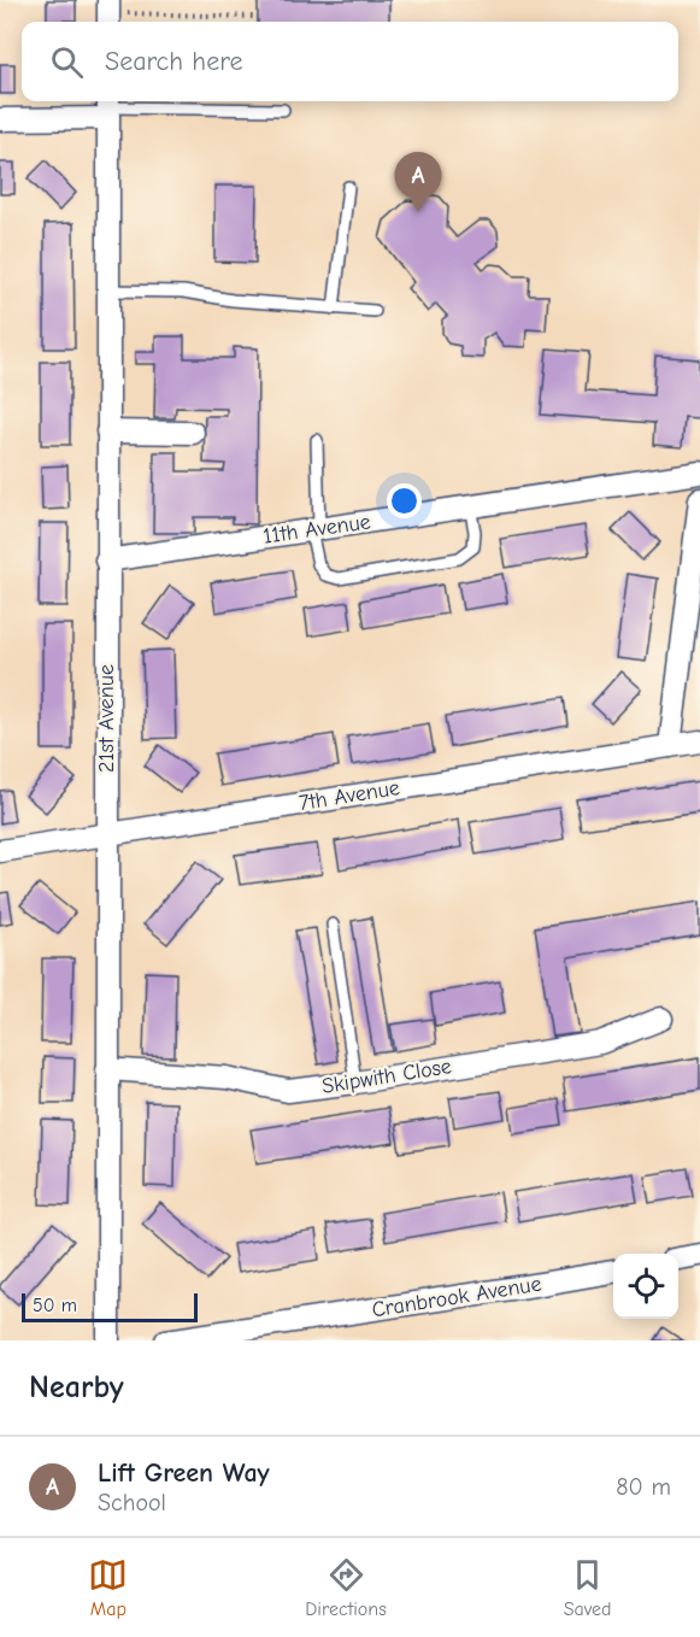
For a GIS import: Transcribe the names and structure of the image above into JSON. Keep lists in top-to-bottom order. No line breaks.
{"streets":{"street":["11th Avenue","21st Avenue","7th Avenue","Skipwith Close","Cranbrook Avenue"]},"crossings":[["11th Avenue","21st Avenue"],["21st Avenue","7th Avenue"],["21st Avenue","Skipwith Close"]],"scale_bar":"50 m","page":{"search":"Search here","pins":"A","scale":"50 m","heading":"Nearby","list":[{"mark":"A","name":"Lift Green Way","note":"School","value":"80 m"}],"nav":["Map","Directions","Saved"]}}
